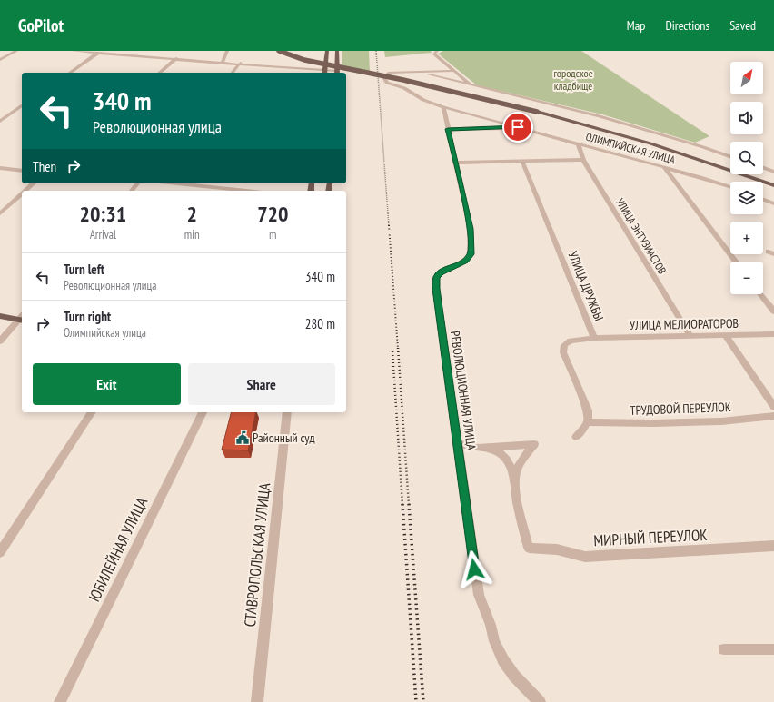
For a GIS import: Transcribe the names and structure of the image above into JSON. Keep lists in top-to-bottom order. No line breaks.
{"streets":{"street":["ОЛИМПИЙСКАЯ УЛИЦА","УЛИЦА ЭНТУЗИАСТОВ","УЛИЦА ДРУЖБЫ","УЛИЦА МЕЛИОРАТОРОВ","РЕВОЛЮЦИОННАЯ УЛИЦА","ТРУДОВОЙ ПЕРЕУЛОК","МИРНЫЙ ПЕРЕУЛОК","ЮБИЛЕЙНАЯ УЛИЦА","СТАВРОПОЛЬСКАЯ УЛИЦА"]},"crossings":[["ОЛИМПИЙСКАЯ УЛИЦА","УЛИЦА ЭНТУЗИАСТОВ"],["ОЛИМПИЙСКАЯ УЛИЦА","РЕВОЛЮЦИОННАЯ УЛИЦА"],["УЛИЦА ЭНТУЗИАСТОВ","УЛИЦА МЕЛИОРАТОРОВ"],["УЛИЦА ДРУЖБЫ","УЛИЦА МЕЛИОРАТОРОВ"],["УЛИЦА ДРУЖБЫ","ТРУДОВОЙ ПЕРЕУЛОК"]],"parks":["городское кладбище"],"places":{"public building":["Районный суд"]},"north":"top right","page":{"header":"GoPilot","nav":["Map","Directions","Saved"],"map_buttons":["+","−"],"turn":["340 m","Революционная улица"],"then":"Then","eta":["20:31","Arrival","2","min","720","m"],"list":[{"name":"Turn left","note":"Революционная улица","value":"340 m"},{"name":"Turn right","note":"Олимпийская улица","value":"280 m"}],"buttons":["Exit","Share"]}}
